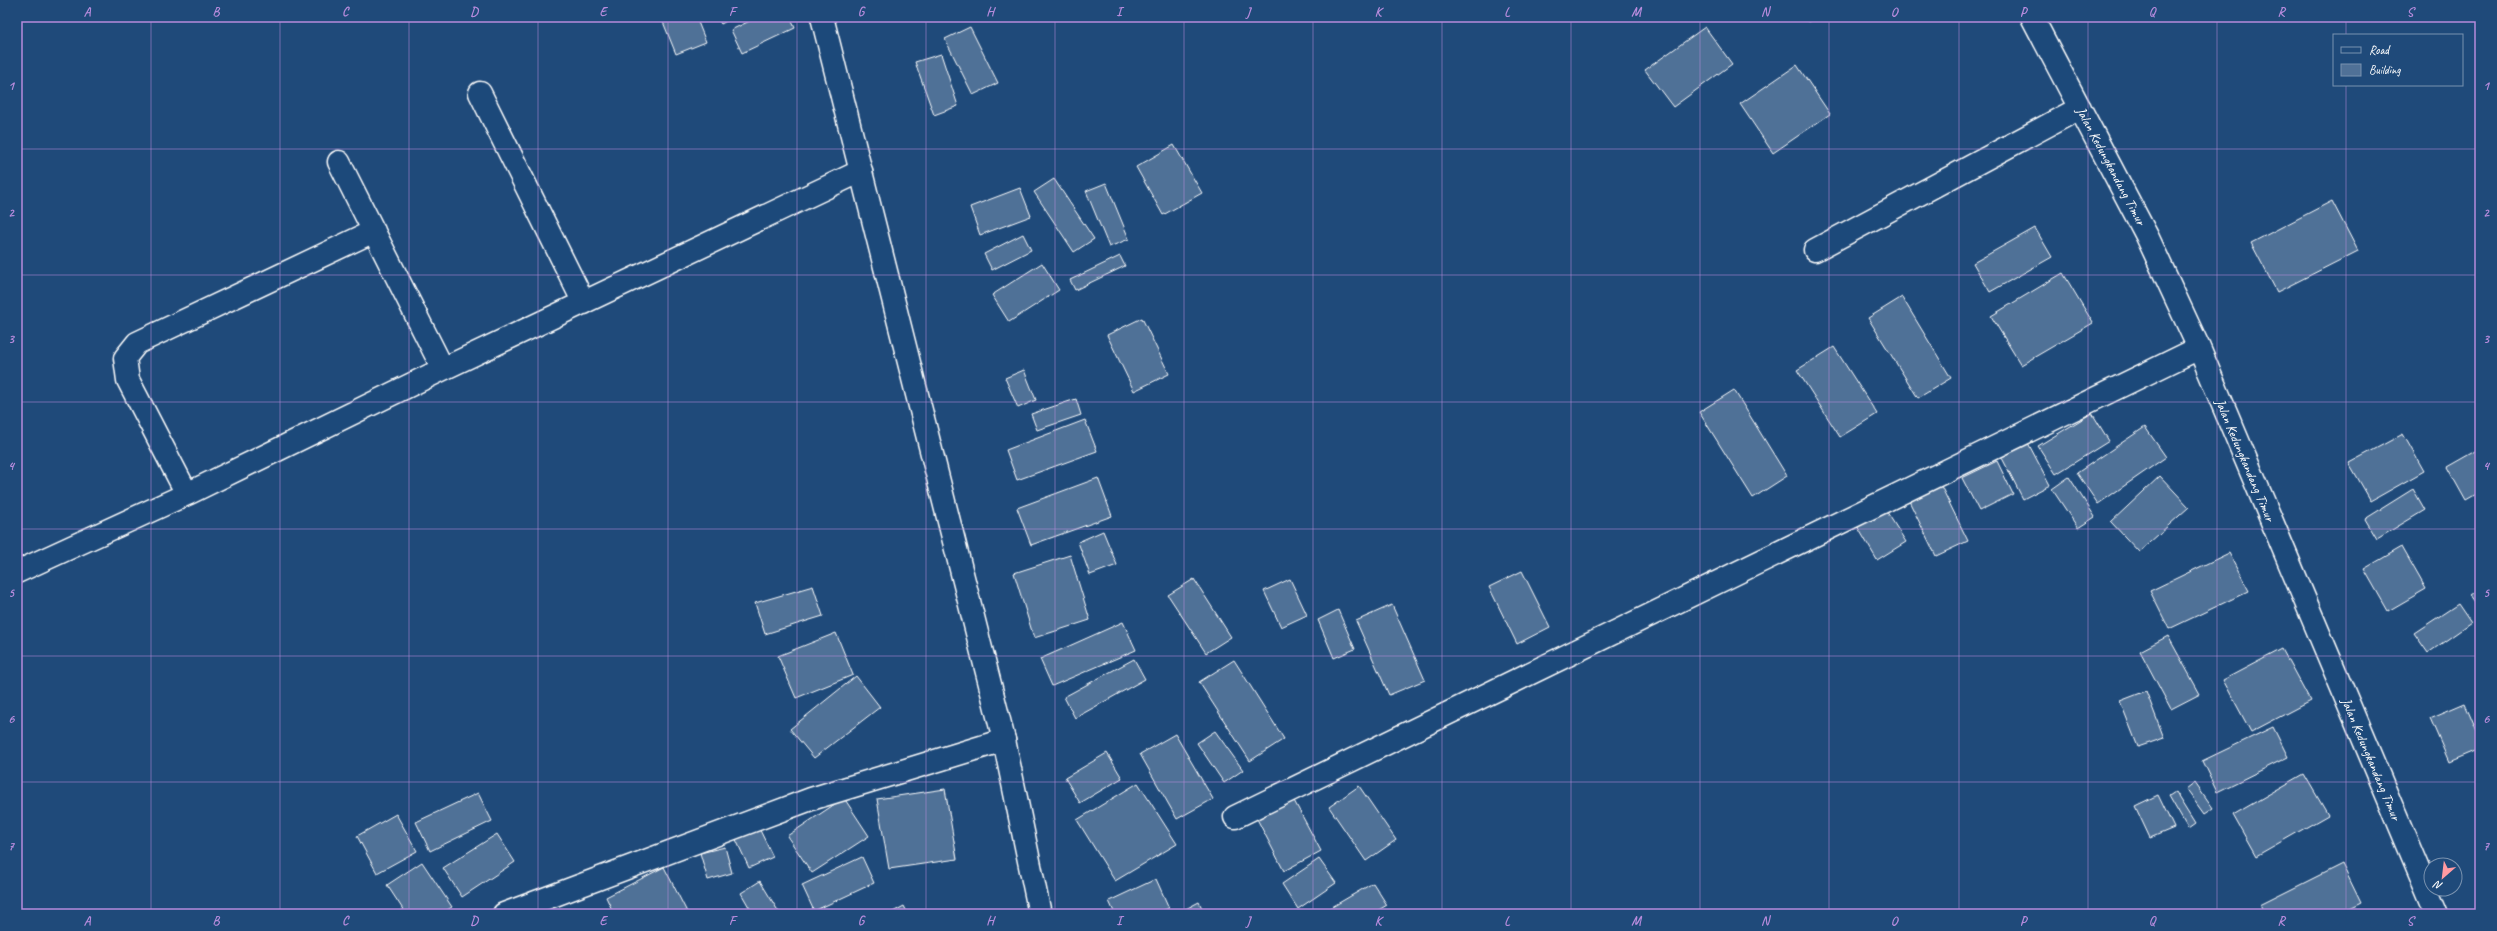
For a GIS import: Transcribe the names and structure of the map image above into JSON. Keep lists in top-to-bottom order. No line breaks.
{"streets":{"street":["Jalan Kedungkandang Timur"]},"legend":["Road","Building"],"north":"bottom left","grid":{"columns":["A","B","C","D","E","F","G","H","I","J","K","L","M","N","O","P","Q","R","S"],"rows":["1","2","3","4","5","6","7"]}}
